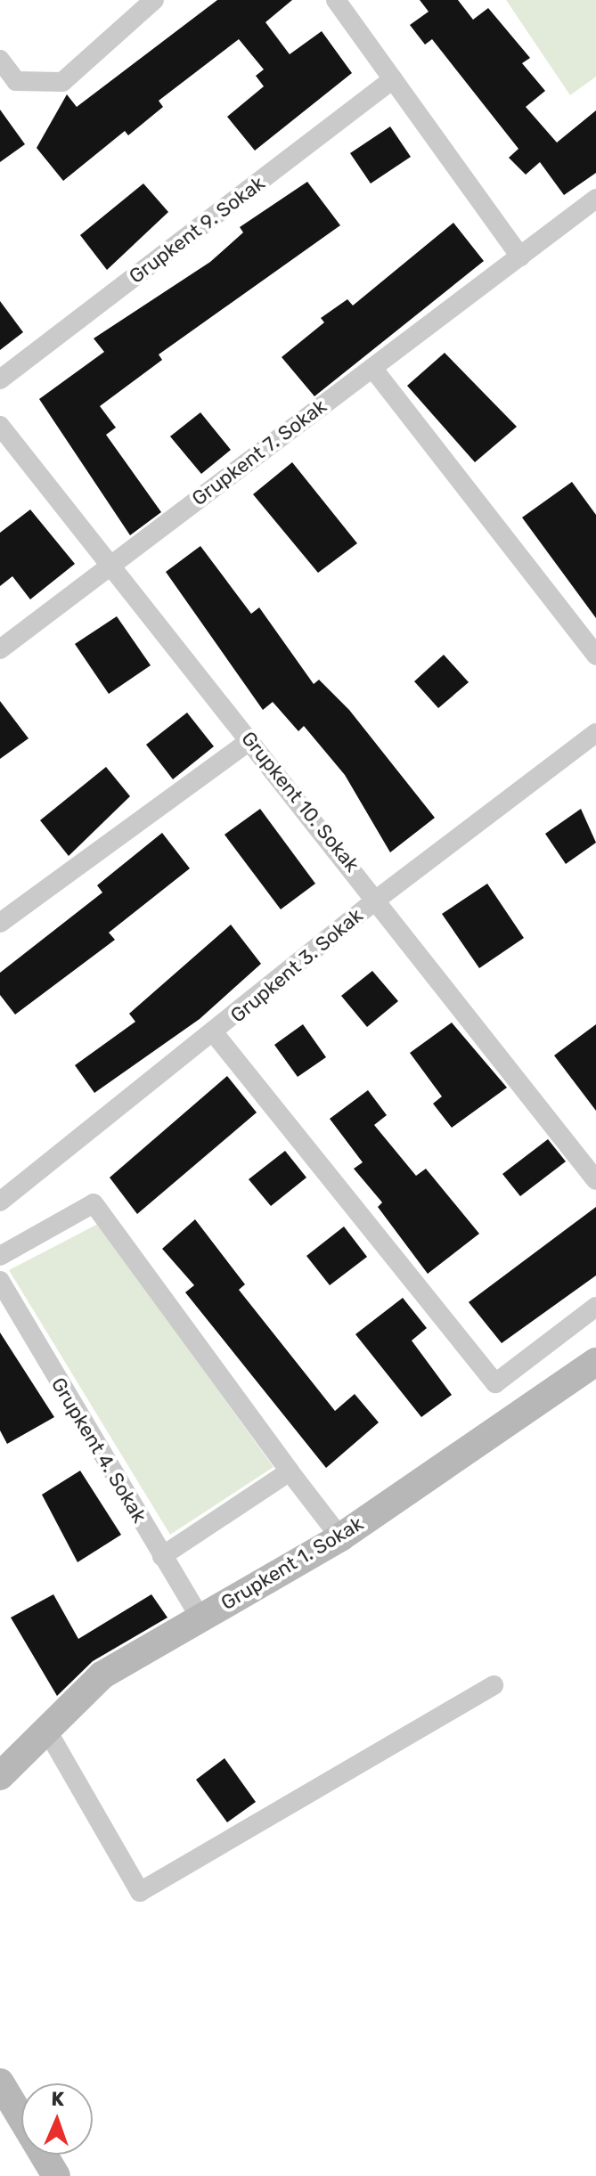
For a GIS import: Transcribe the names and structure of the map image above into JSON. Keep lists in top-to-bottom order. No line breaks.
{"streets":{"street":["Grupkent 9. Sokak","Grupkent 7. Sokak","Grupkent 10. Sokak","Grupkent 3. Sokak","Grupkent 4. Sokak","Grupkent 1. Sokak"]},"crossings":[["Grupkent 7. Sokak","Grupkent 10. Sokak"],["Grupkent 10. Sokak","Grupkent 3. Sokak"],["Grupkent 4. Sokak","Grupkent 1. Sokak"]],"north":"top"}
